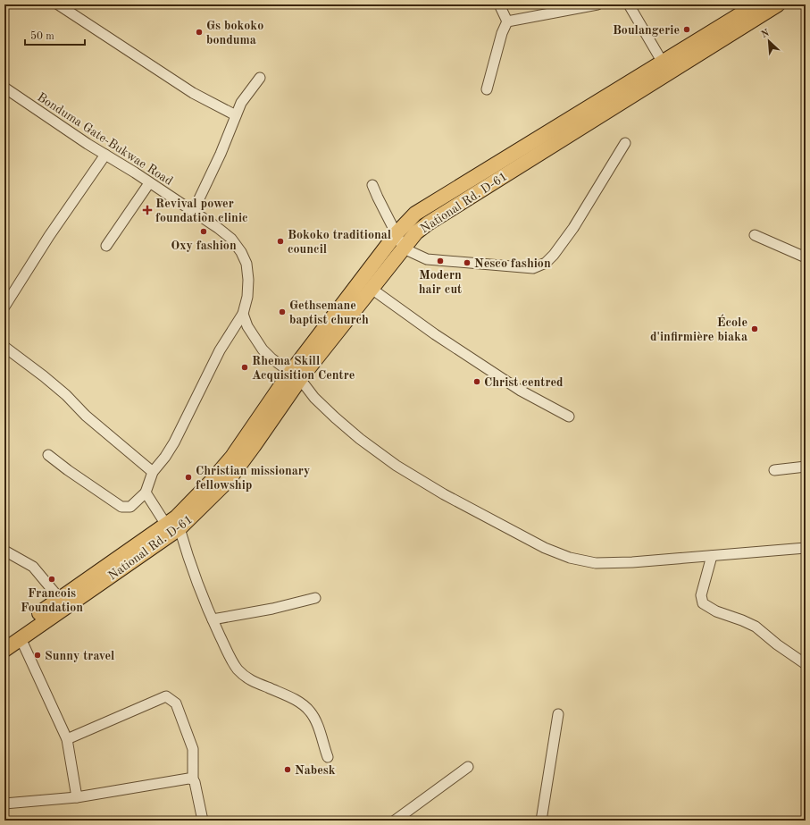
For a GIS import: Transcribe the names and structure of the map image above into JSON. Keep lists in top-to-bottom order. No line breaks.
{"streets":{"highway":["National Rd. D-61"],"street":["Bonduma Gate-Bukwae Road"]},"places":{"other":["Boulangerie","Gs bokoko bonduma","Oxy fashion","Bokoko traditional council","Modern hair cut","Nesco fashion","Gethsemane baptist church","École d'infirmière biaka","Rhema Skill Acquisition Centre","Christ centred","Christian missionary fellowship","Francois Foundation","Sunny travel","Nabesk"],"health":["Revival power foundation clinic"]},"scale_bar":"50 m","north":"top left"}
